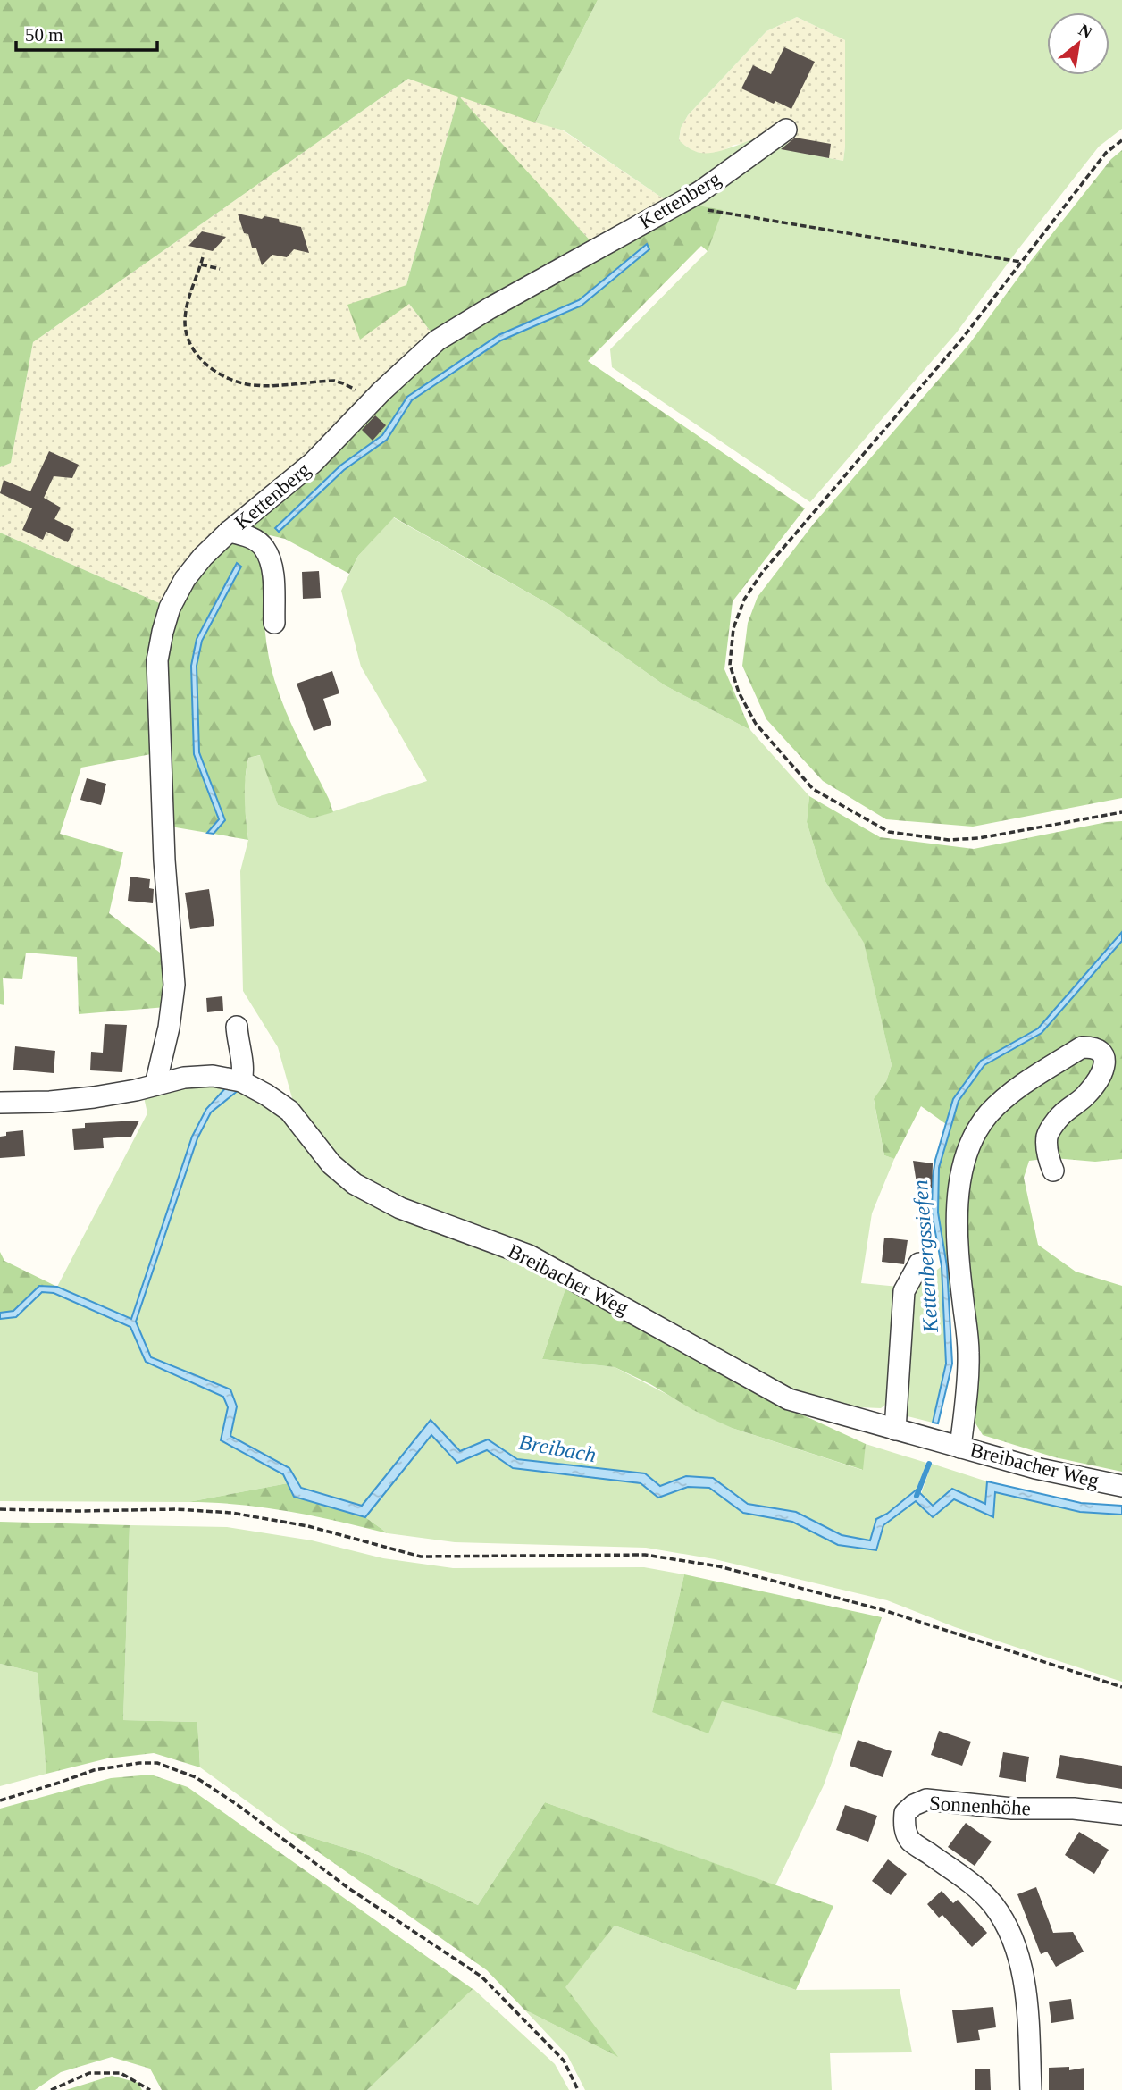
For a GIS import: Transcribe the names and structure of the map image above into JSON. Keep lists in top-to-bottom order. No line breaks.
{"streets":{"street":["Kettenberg","Breibacher Weg","Sonnenhöhe"]},"crossings":[["Kettenberg","Breibacher Weg"]],"water":["Kettenbergssiefen","Breibach"],"scale_bar":"50 m","north":"top right"}
